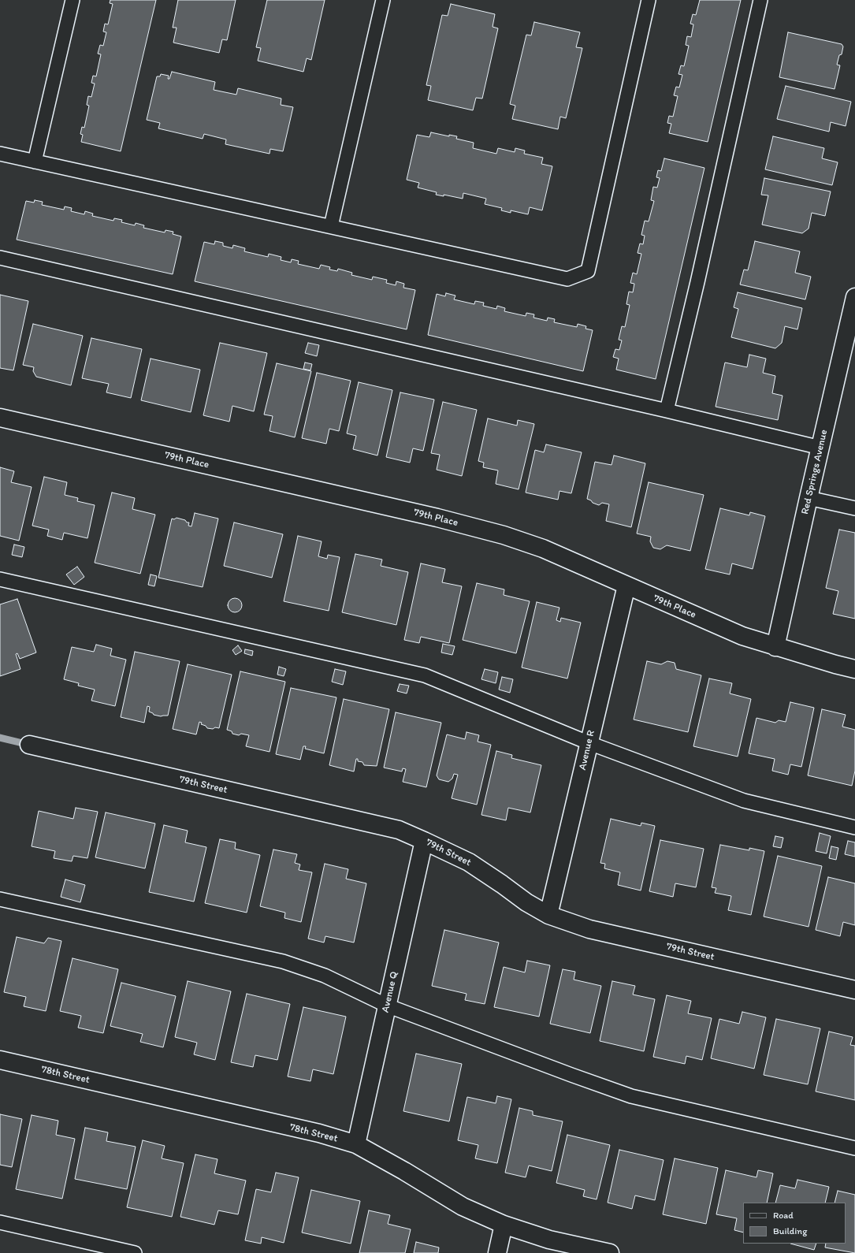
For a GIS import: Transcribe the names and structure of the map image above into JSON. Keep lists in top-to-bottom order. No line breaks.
{"streets":{"street":["79th Place","Red Springs Avenue","Avenue R","79th Street","Avenue Q","78th Street"]},"crossings":[["79th Place","Red Springs Avenue"],["79th Place","Avenue R"],["Avenue R","79th Street"],["79th Street","Avenue Q"],["Avenue Q","78th Street"]],"legend":["Road","Building"]}
